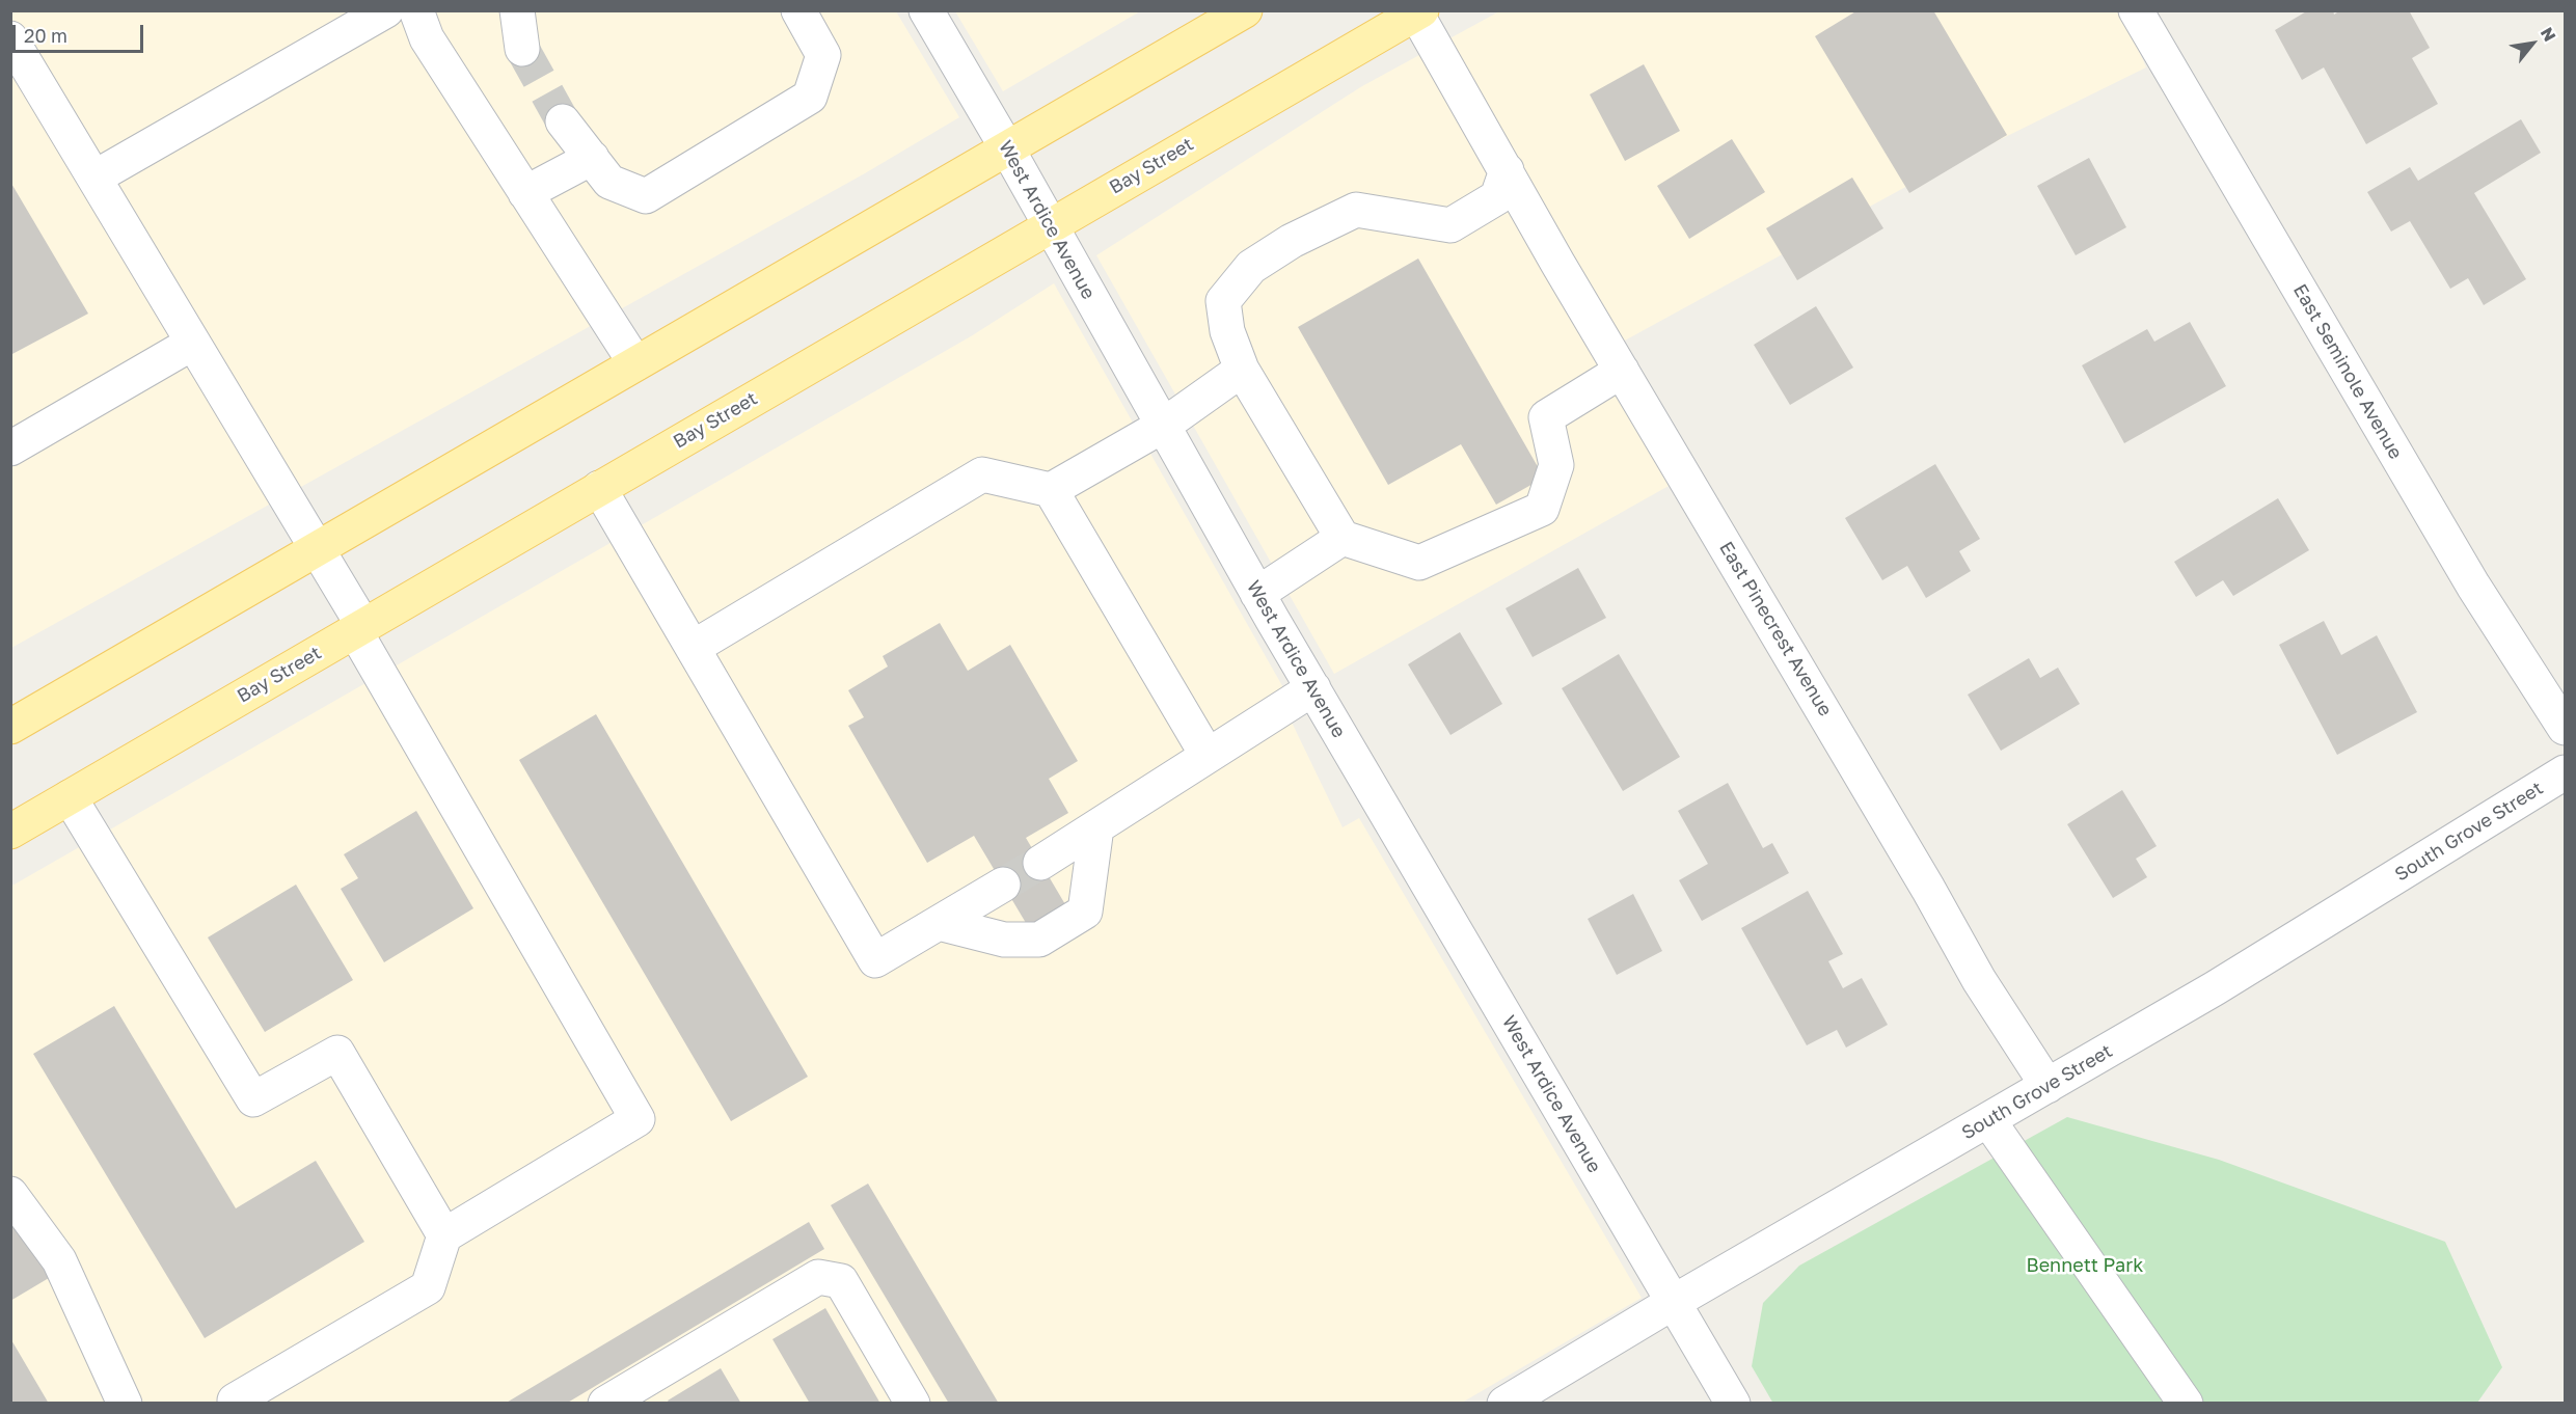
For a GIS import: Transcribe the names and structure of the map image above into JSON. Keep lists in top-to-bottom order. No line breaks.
{"streets":{"main road":["Bay Street"],"street":["West Ardice Avenue","East Seminole Avenue","East Pinecrest Avenue","South Grove Street"]},"crossings":[["Bay Street","West Ardice Avenue"],["Bay Street","East Pinecrest Avenue"],["West Ardice Avenue","South Grove Street"],["East Pinecrest Avenue","South Grove Street"]],"parks":["Bennett Park"],"scale_bar":"20 m","north":"top right"}
